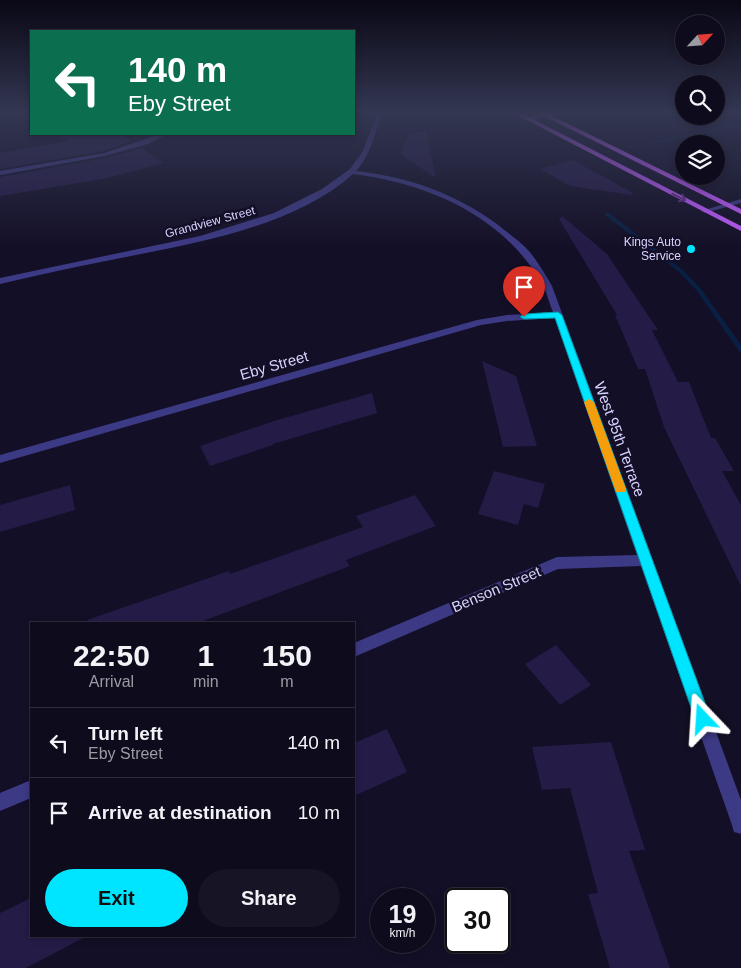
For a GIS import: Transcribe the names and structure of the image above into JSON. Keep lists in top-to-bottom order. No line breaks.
{"streets":{"street":["Grandview Street","Eby Street","West 95th Terrace","Benson Street"]},"crossings":[["Grandview Street","West 95th Terrace"],["Eby Street","West 95th Terrace"],["West 95th Terrace","Benson Street"]],"places":["Kings Auto Service"],"north":"top right","page":{"turn":["140 m","Eby Street"],"eta":["22:50","Arrival","1","min","150","m"],"list":[{"name":"Turn left","note":"Eby Street","value":"140 m"},{"name":"Arrive at destination","value":"10 m"}],"buttons":["Exit","Share"],"speed":"19 km/h","limit":"30"}}
